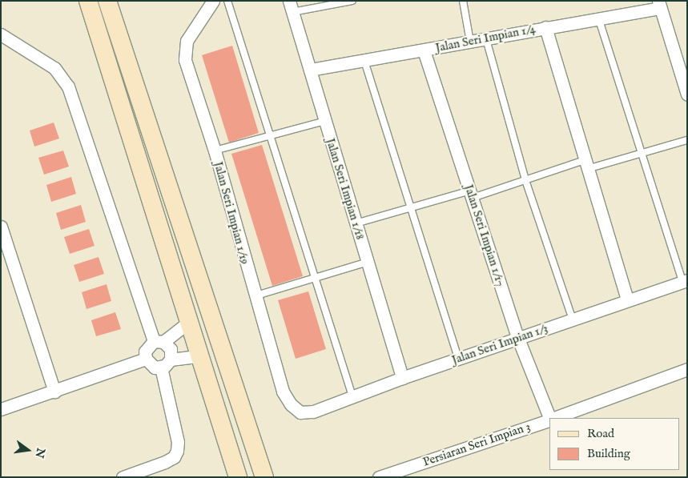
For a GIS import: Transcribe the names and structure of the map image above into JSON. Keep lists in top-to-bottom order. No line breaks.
{"streets":{"street":["Jalan Seri Impian 1/4","Jalan Seri Impian 1/18","Jalan Seri Impian 1/19","Jalan Seri Impian 1/17","Jalan Seri Impian 1/3","Persiaran Seri Impian 3"]},"crossings":[["Jalan Seri Impian 1/4","Jalan Seri Impian 1/18"],["Jalan Seri Impian 1/4","Jalan Seri Impian 1/17"],["Jalan Seri Impian 1/18","Jalan Seri Impian 1/3"],["Jalan Seri Impian 1/19","Jalan Seri Impian 1/3"],["Jalan Seri Impian 1/17","Jalan Seri Impian 1/3"]],"legend":["Road","Building"],"north":"right"}
